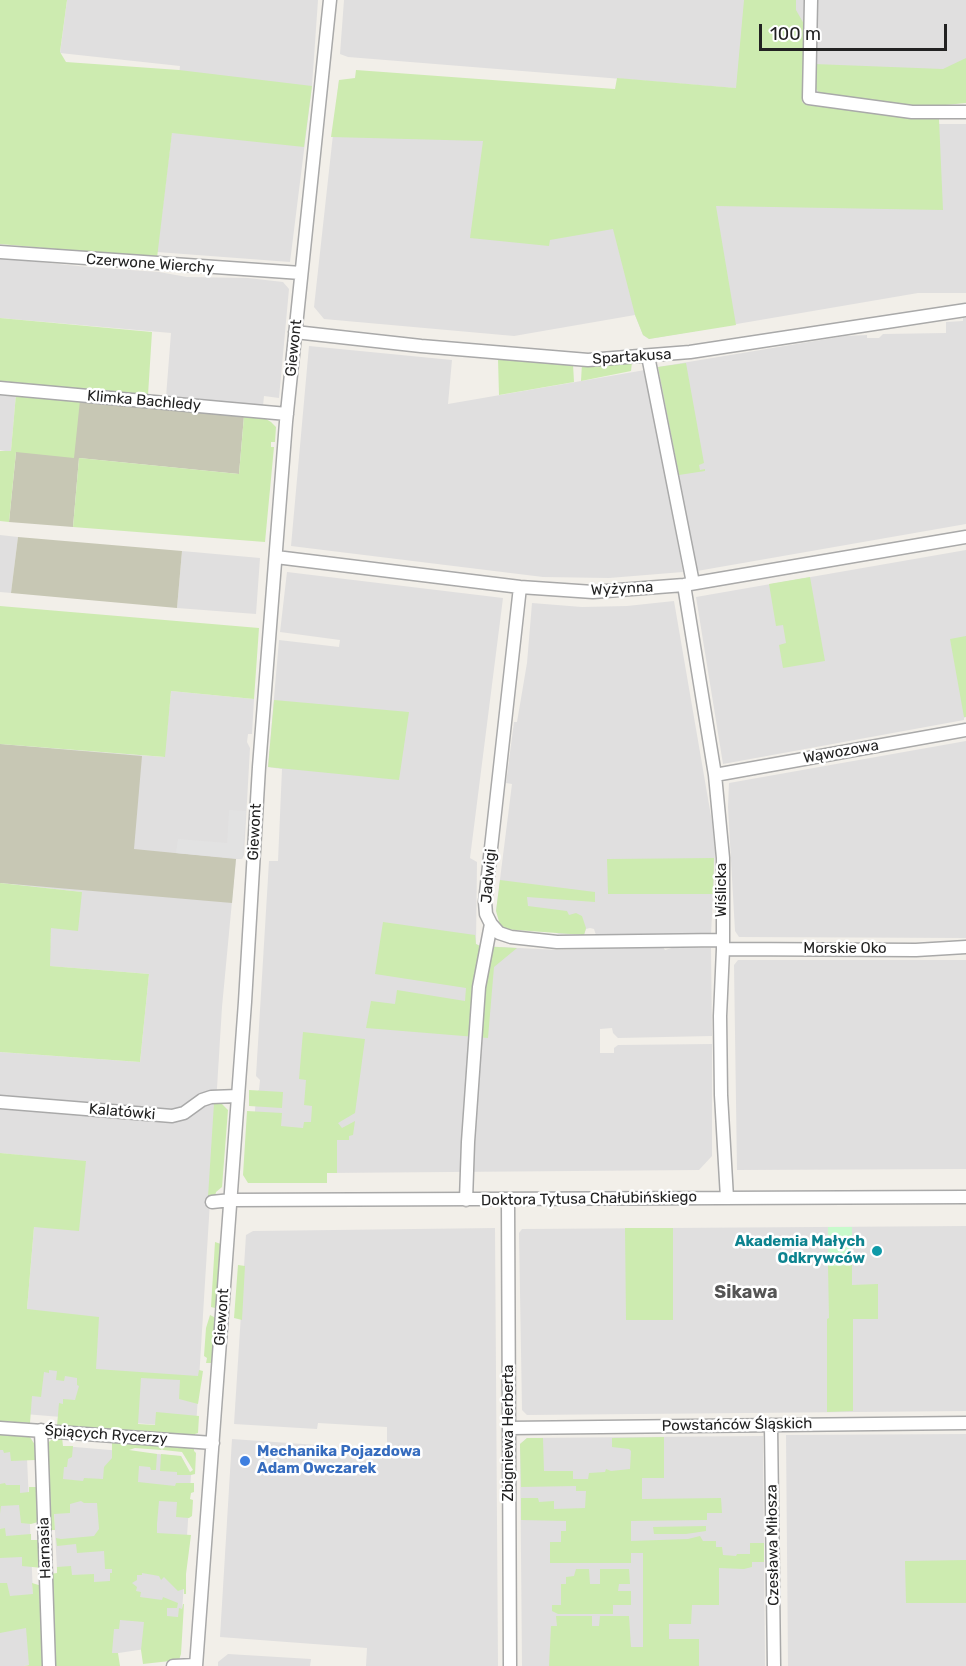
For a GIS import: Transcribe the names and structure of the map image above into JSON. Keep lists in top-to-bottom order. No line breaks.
{"streets":{"street":["Czerwone Wierchy","Giewont","Spartakusa","Klimka Bachledy","Wyżynna","Wąwozowa","Jadwigi","Wiślicka","Morskie Oko","Kalatówki","Doktora Tytusa Chałubińskiego","Powstańców Śląskich","Zbigniewa Herberta","Śpiących Rycerzy","Czesława Miłosza","Harnasia"]},"crossings":[["Czerwone Wierchy","Giewont"],["Giewont","Spartakusa"],["Giewont","Klimka Bachledy"],["Giewont","Wyżynna"],["Giewont","Kalatówki"],["Giewont","Doktora Tytusa Chałubińskiego"],["Giewont","Śpiących Rycerzy"],["Spartakusa","Wiślicka"],["Wyżynna","Jadwigi"],["Wyżynna","Wiślicka"],["Wąwozowa","Wiślicka"],["Jadwigi","Morskie Oko"],["Jadwigi","Doktora Tytusa Chałubińskiego"],["Wiślicka","Morskie Oko"],["Wiślicka","Doktora Tytusa Chałubińskiego"],["Doktora Tytusa Chałubińskiego","Zbigniewa Herberta"],["Powstańców Śląskich","Zbigniewa Herberta"],["Powstańców Śląskich","Czesława Miłosza"],["Śpiących Rycerzy","Harnasia"]],"districts":["Sikawa"],"places":["Akademia Małych Odkrywców","Mechanika Pojazdowa Adam Owczarek"],"scale_bar":"100 m"}
